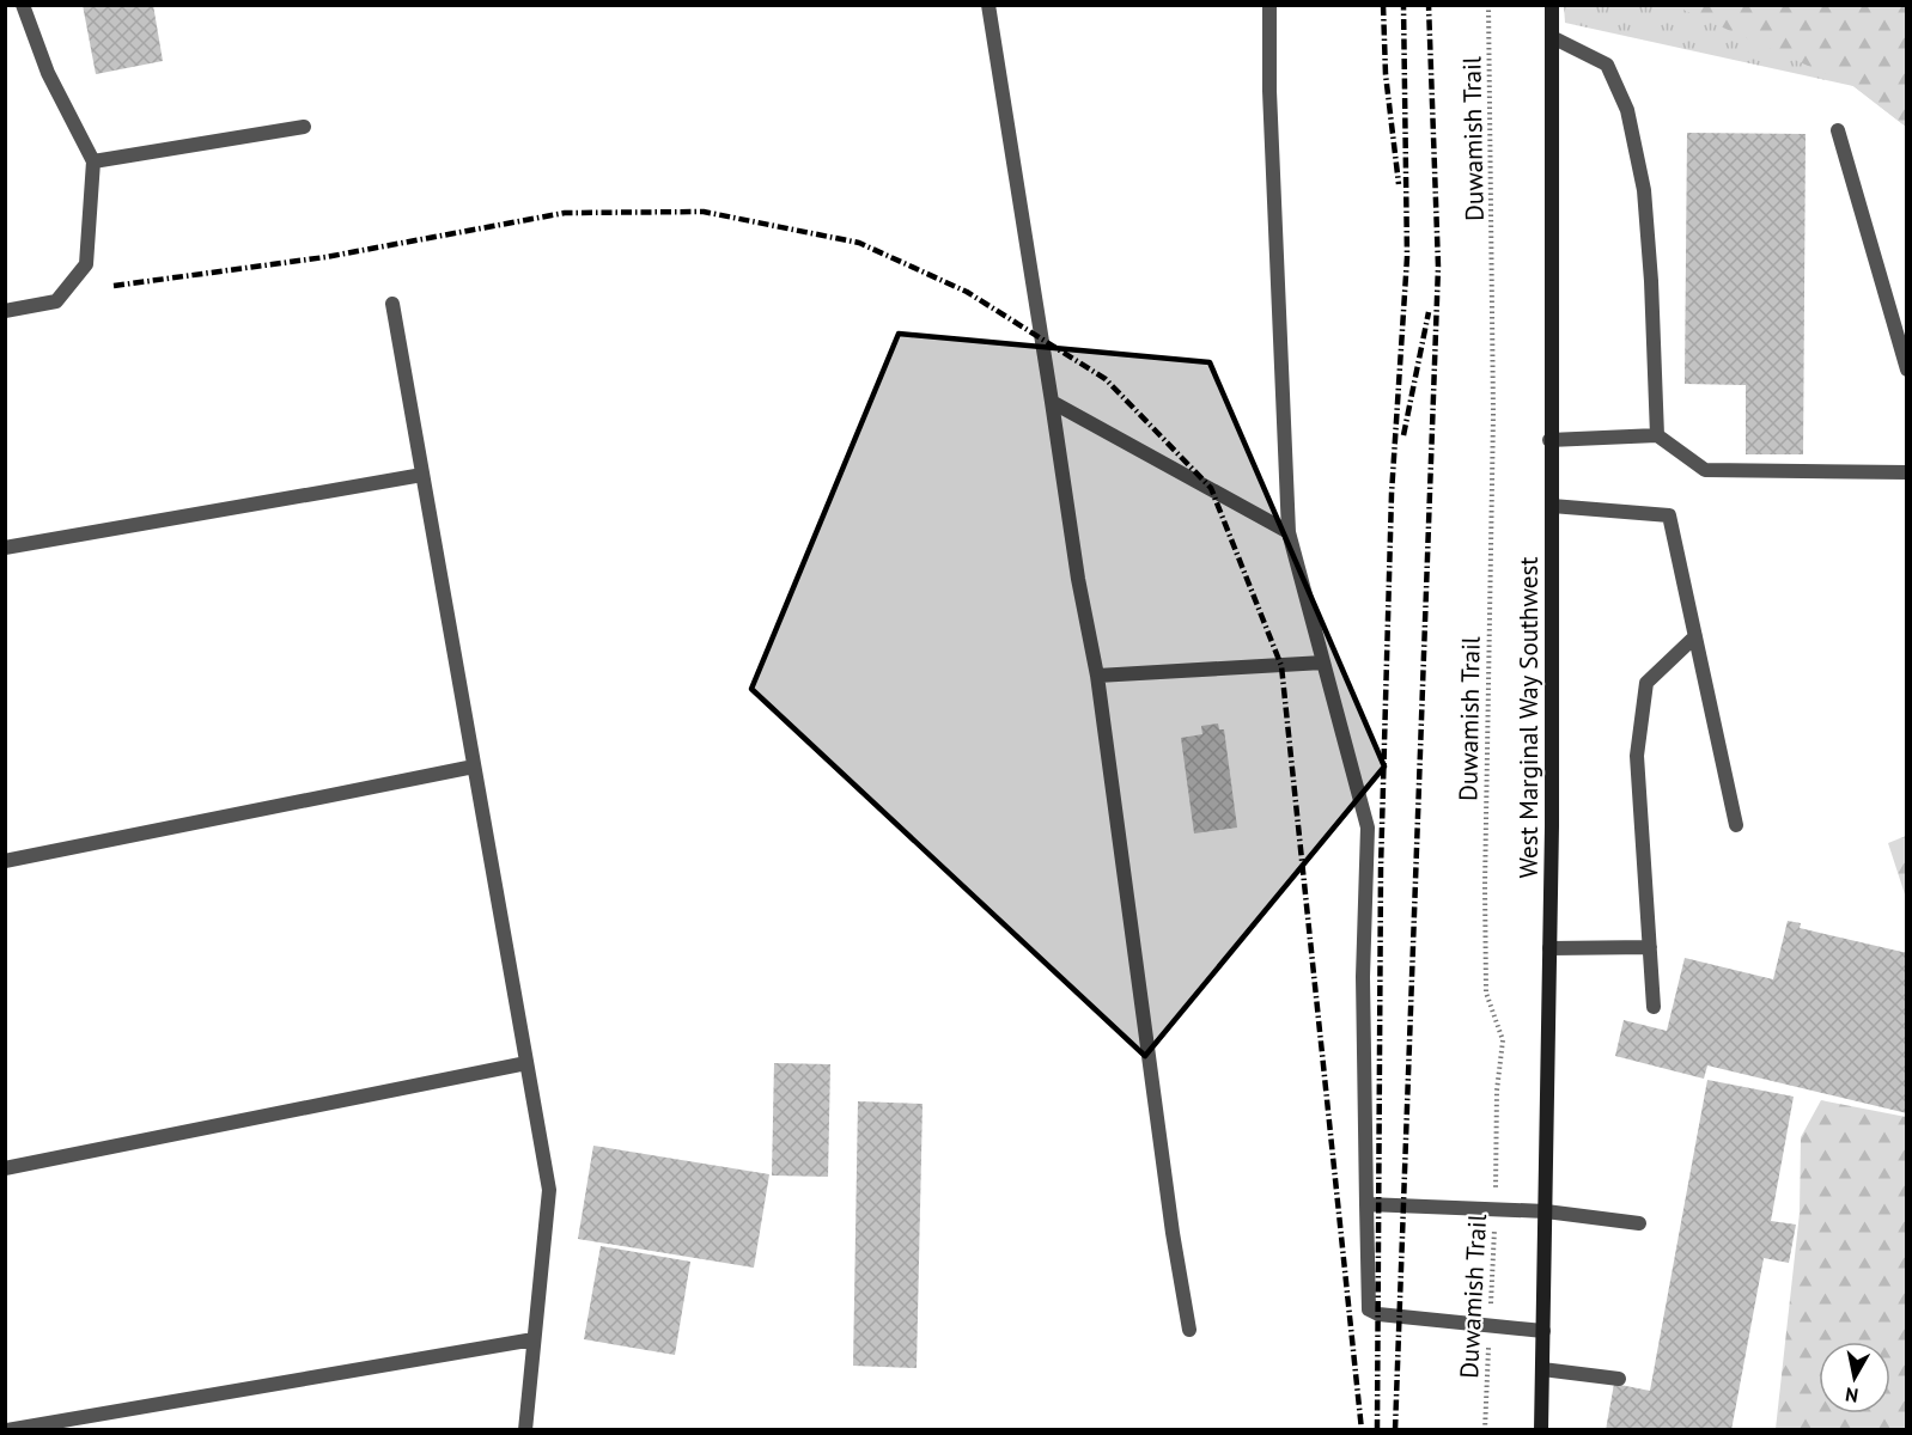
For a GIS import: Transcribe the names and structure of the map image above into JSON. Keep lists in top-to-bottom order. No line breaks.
{"streets":{"main road":["West Marginal Way Southwest"],"path":["Duwamish Trail"]},"north":"bottom"}
